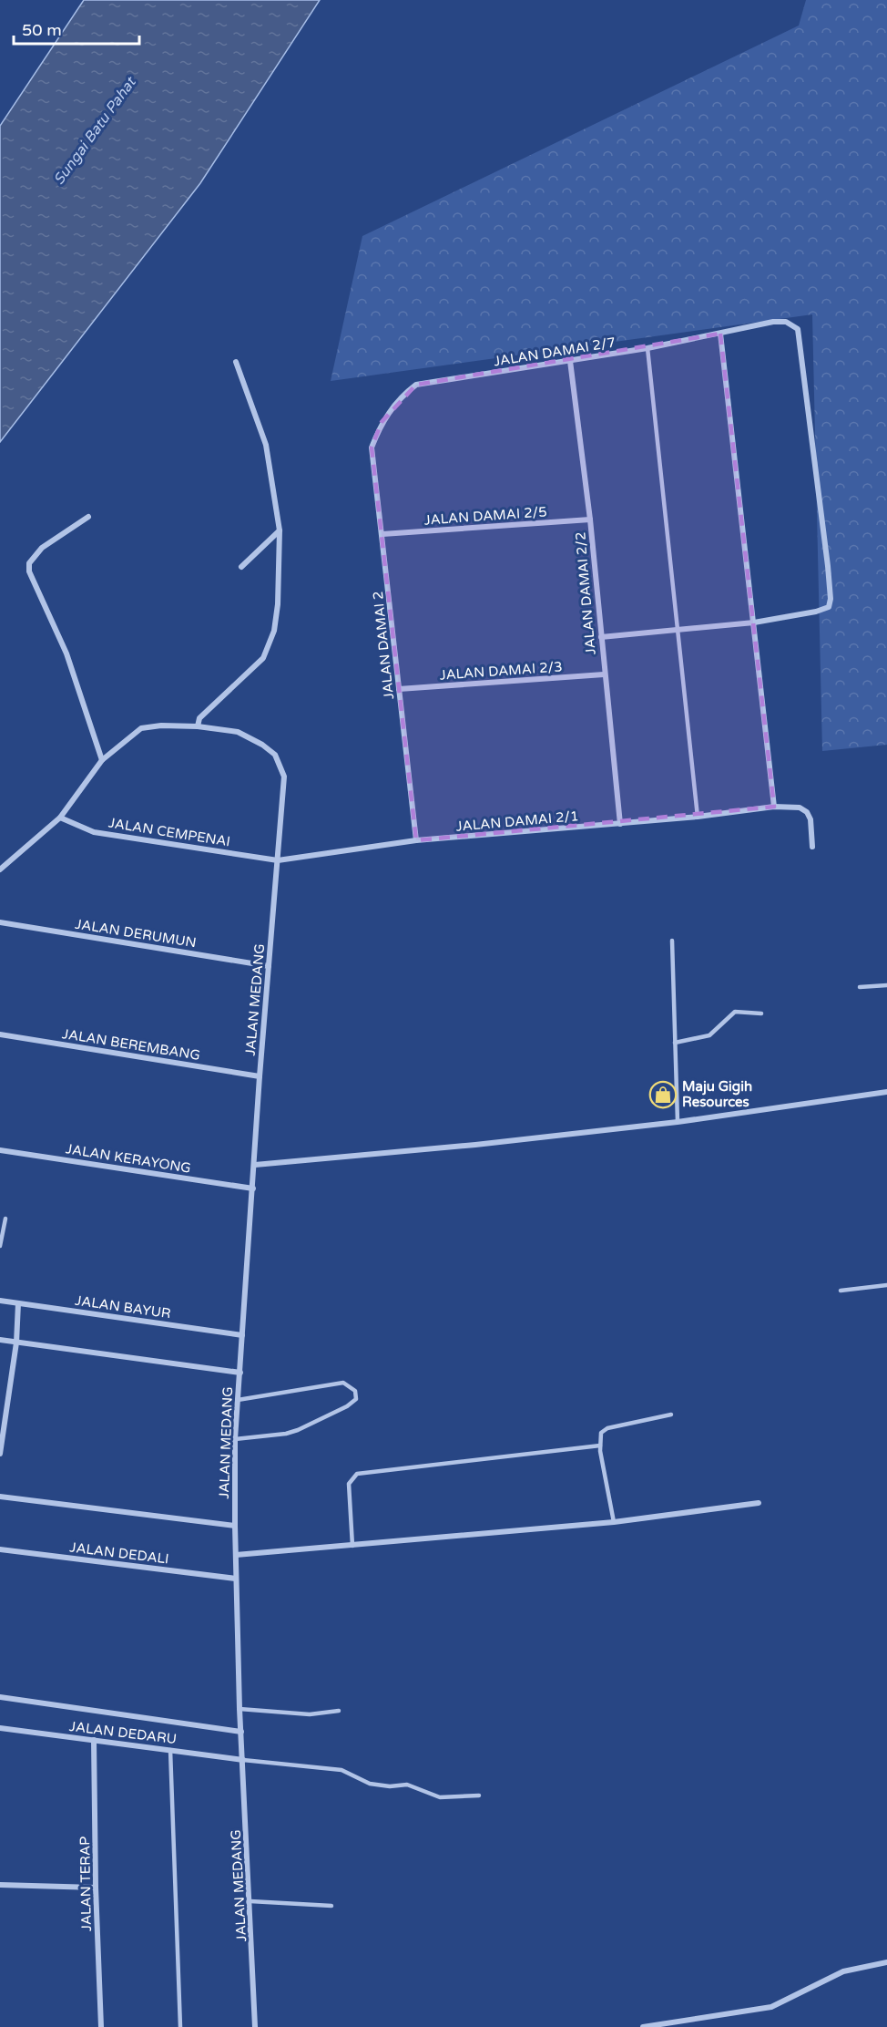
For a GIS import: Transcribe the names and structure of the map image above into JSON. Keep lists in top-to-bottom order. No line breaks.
{"streets":{"street":["JALAN DAMAI 2/7","JALAN DAMAI 2/5","JALAN DAMAI 2/2","JALAN DAMAI 2","JALAN DAMAI 2/3","JALAN DAMAI 2/1","JALAN CEMPENAI","JALAN DERUMUN","JALAN MEDANG","JALAN BEREMBANG","JALAN KERAYONG","JALAN BAYUR","JALAN DEDALI","JALAN DEDARU","JALAN TERAP"]},"crossings":[["JALAN DAMAI 2/7","JALAN DAMAI 2/2"],["JALAN DAMAI 2/7","JALAN DAMAI 2"],["JALAN DAMAI 2/5","JALAN DAMAI 2/2"],["JALAN DAMAI 2/5","JALAN DAMAI 2"],["JALAN DAMAI 2/2","JALAN DAMAI 2/3"],["JALAN DAMAI 2/2","JALAN DAMAI 2/1"],["JALAN DAMAI 2","JALAN DAMAI 2/3"],["JALAN DAMAI 2","JALAN DAMAI 2/1"],["JALAN DAMAI 2","JALAN CEMPENAI"],["JALAN DAMAI 2/1","JALAN CEMPENAI"],["JALAN CEMPENAI","JALAN MEDANG"],["JALAN DERUMUN","JALAN MEDANG"],["JALAN MEDANG","JALAN BEREMBANG"],["JALAN MEDANG","JALAN KERAYONG"],["JALAN MEDANG","JALAN BAYUR"],["JALAN MEDANG","JALAN DEDALI"],["JALAN MEDANG","JALAN DEDARU"],["JALAN DEDARU","JALAN TERAP"]],"water":["Sungai Batu Pahat"],"places":{"shop":["Maju Gigih Resources"]},"scale_bar":"50 m"}
